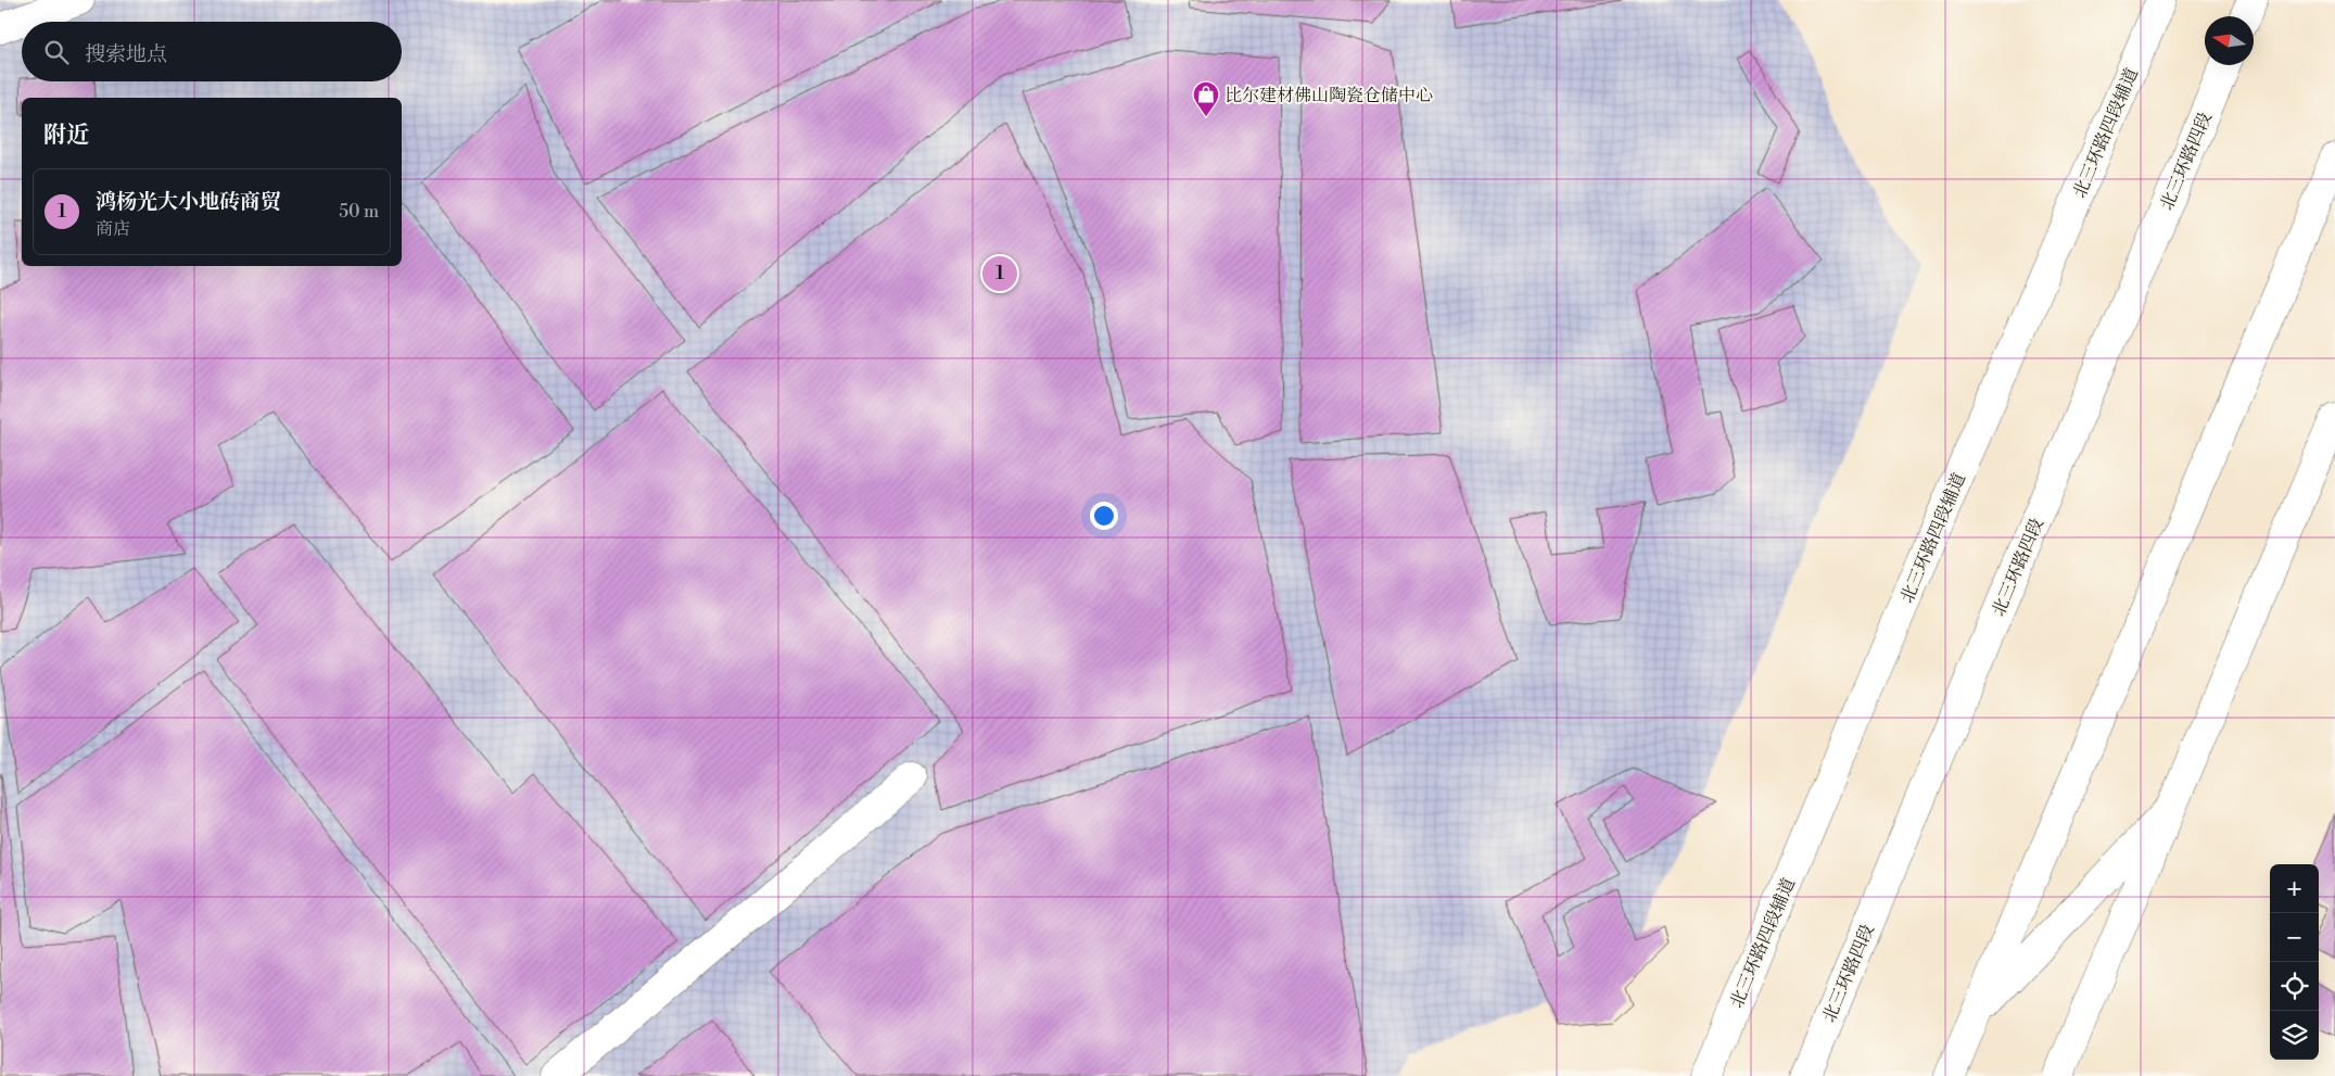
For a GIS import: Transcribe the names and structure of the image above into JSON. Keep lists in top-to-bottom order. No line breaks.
{"streets":{"main road":["北三环路四段辅道","北三环路四段"]},"places":{"shop":["比尔建材佛山陶瓷仓储中心"]},"north":"left","page":{"search":"搜索地点","heading":"附近","list":[{"mark":"1","name":"鸿杨光大小地砖商贸","note":"商店","value":"50 m"}],"pins":"1","map_buttons":["+","−"]}}
